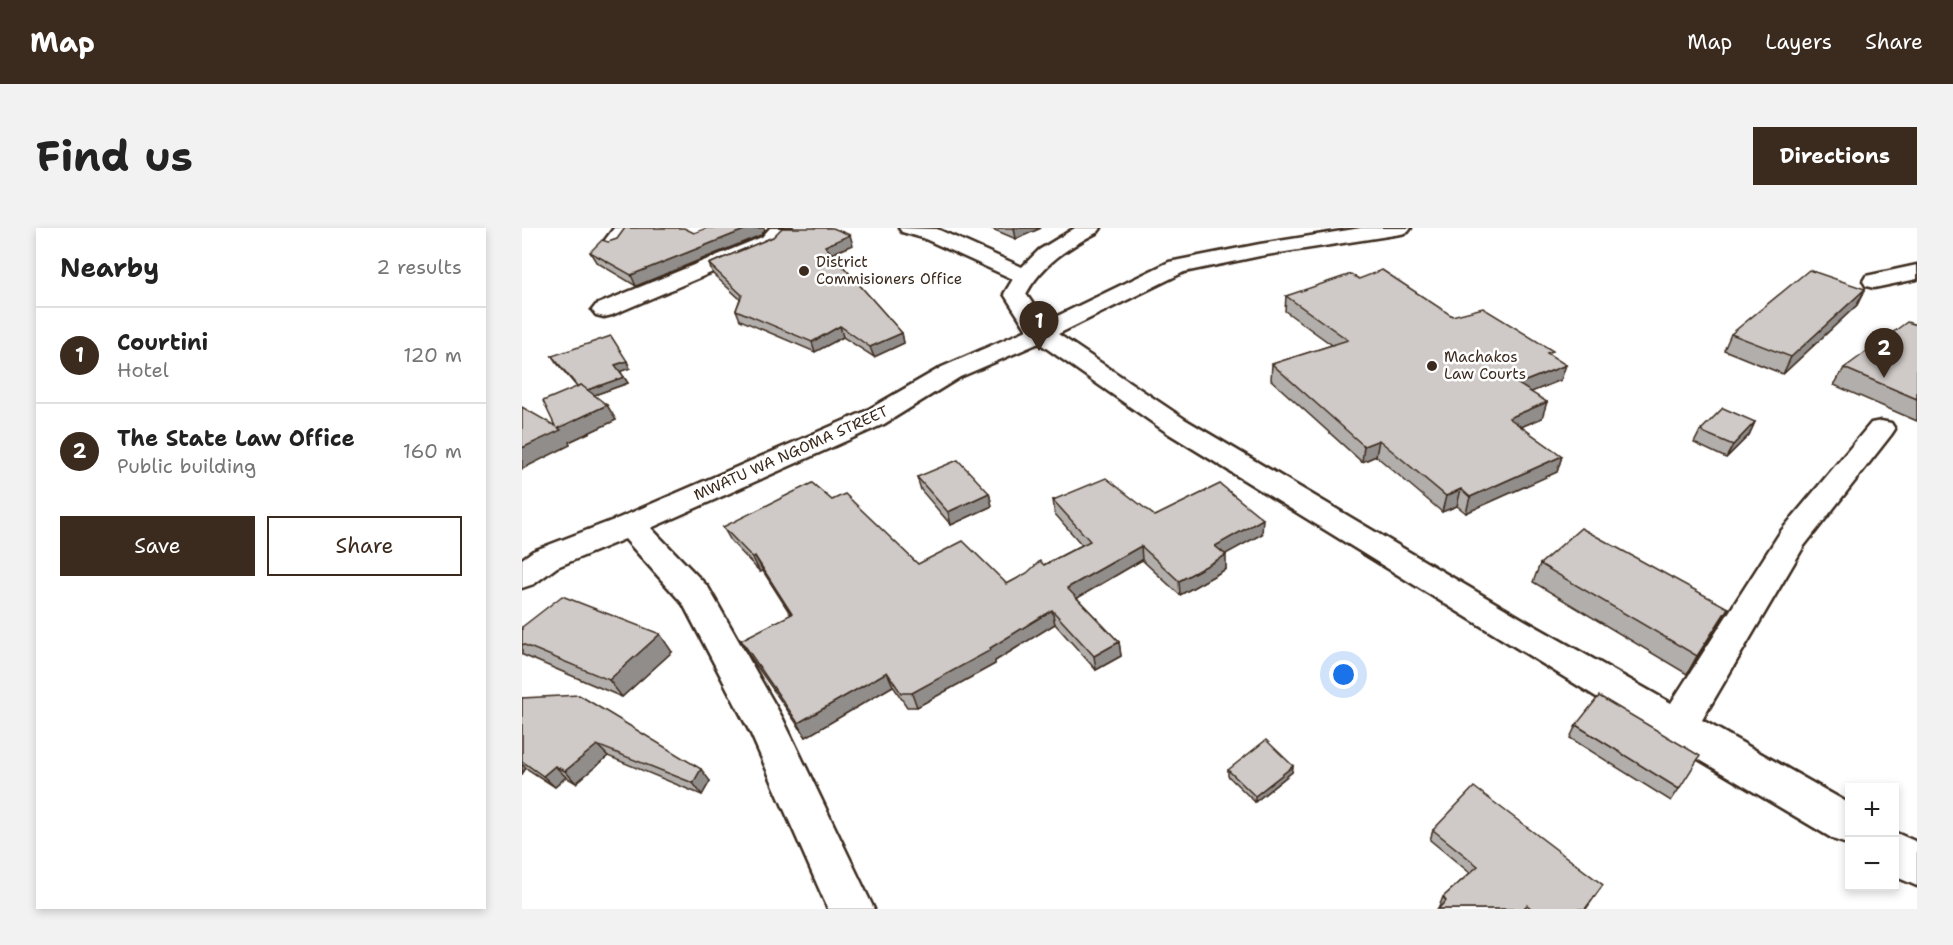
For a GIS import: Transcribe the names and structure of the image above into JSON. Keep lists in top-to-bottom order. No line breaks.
{"streets":{"street":["MWATU WA NGOMA STREET"]},"places":["District Commisioners Office","Machakos Law Courts"],"page":{"header":"Map","nav":["Map","Layers","Share"],"buttons":["Directions",["Save","Share"]],"title":"Find us","heading":["Nearby","2 results"],"pins":["1","2"],"list":[{"mark":"1","name":"Courtini","note":"Hotel","value":"120 m"},{"mark":"2","name":"The State Law Office","note":"Public building","value":"160 m"}],"map_buttons":["+","−"]}}
